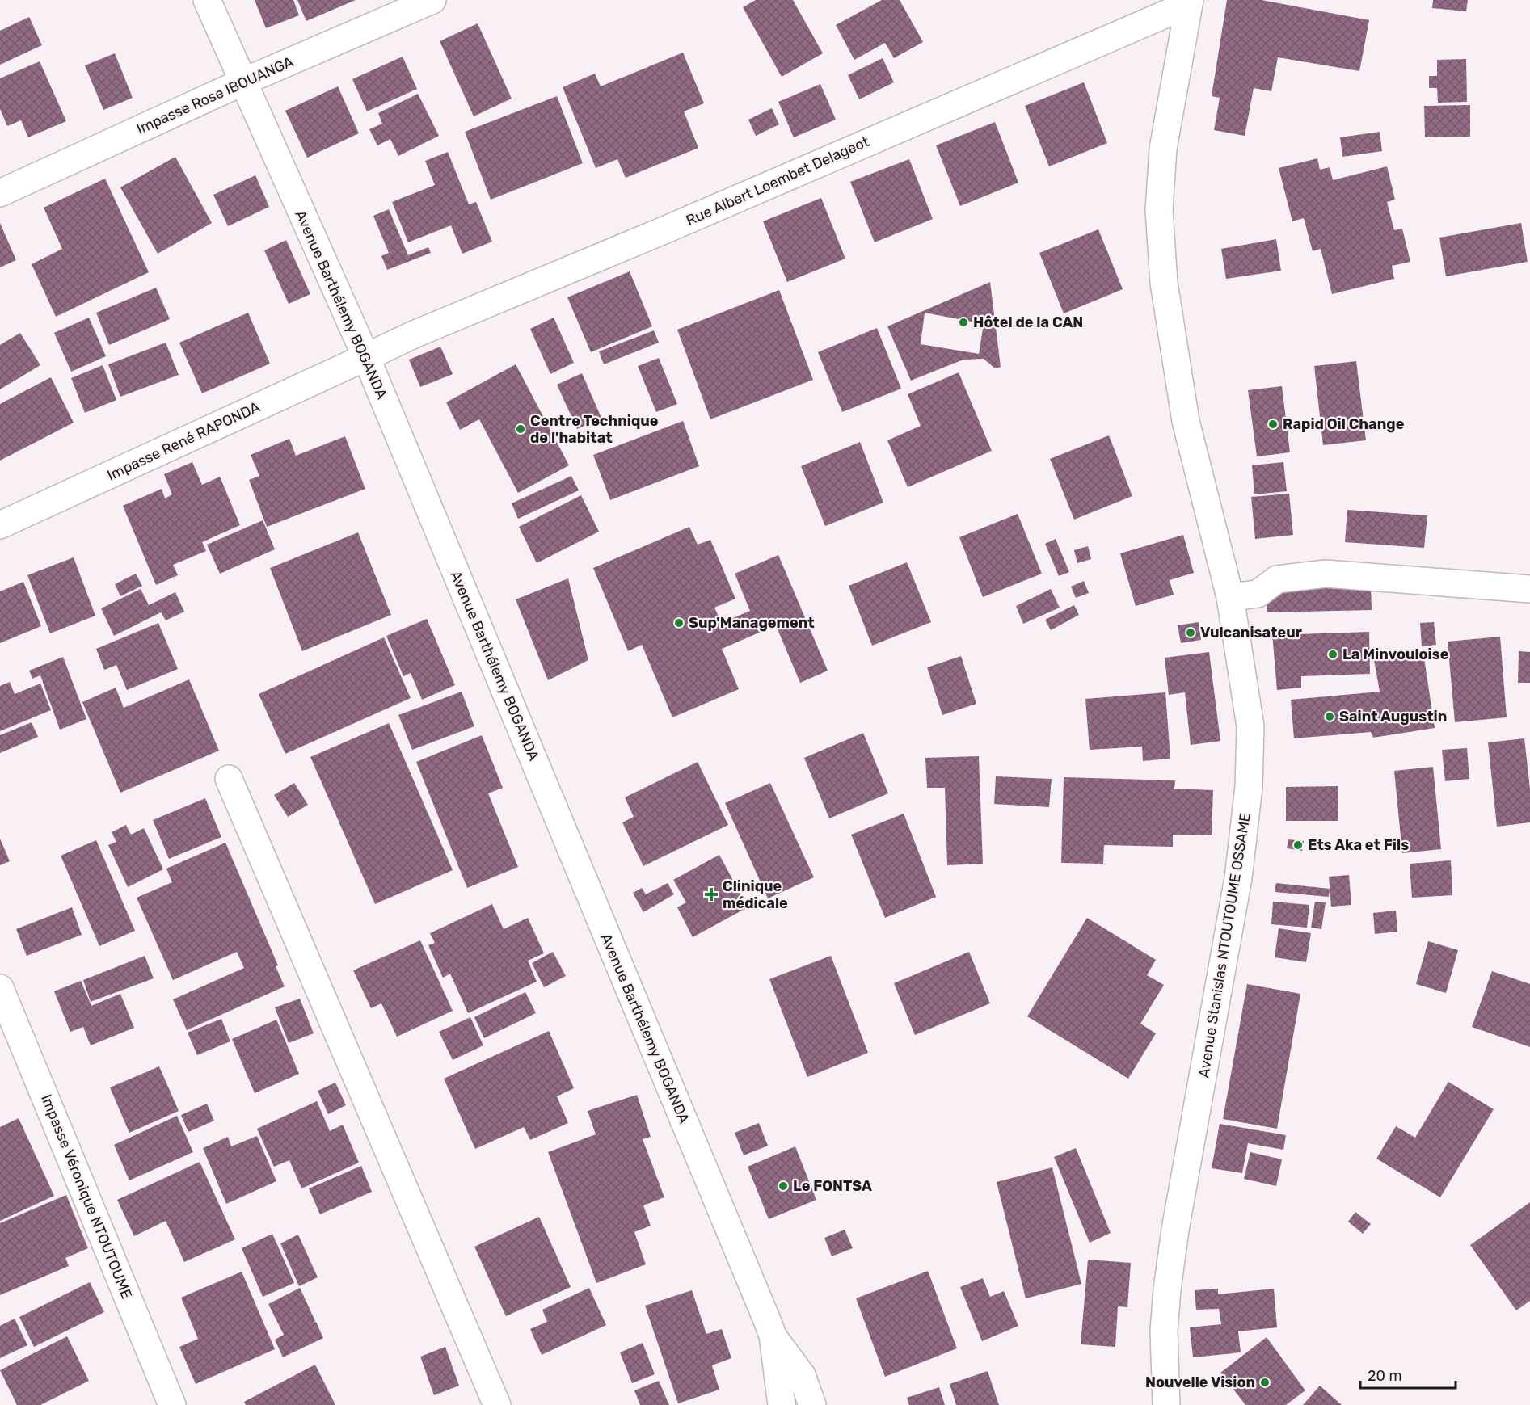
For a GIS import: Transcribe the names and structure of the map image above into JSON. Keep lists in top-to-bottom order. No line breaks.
{"streets":{"street":["Impasse Rose IBOUANGA","Rue Albert Loembet Delageot","Avenue Barthélemy BOGANDA","Impasse René RAPONDA","Avenue Stanislas NTOUTOUME OSSAME","Impasse Véronique NTOUTOUME"]},"crossings":[["Impasse Rose IBOUANGA","Avenue Barthélemy BOGANDA"],["Rue Albert Loembet Delageot","Avenue Barthélemy BOGANDA"],["Rue Albert Loembet Delageot","Impasse René RAPONDA"],["Rue Albert Loembet Delageot","Avenue Stanislas NTOUTOUME OSSAME"],["Avenue Barthélemy BOGANDA","Impasse René RAPONDA"]],"places":{"other":["Hôtel de la CAN","Rapid Oil Change","Centre Technique de l'habitat","Sup'Management","Vulcanisateur","La Minvouloise","Saint Augustin","Ets Aka et Fils","Le FONTSA","Nouvelle Vision"],"health":["Clinique médicale"]},"scale_bar":"20 m"}
